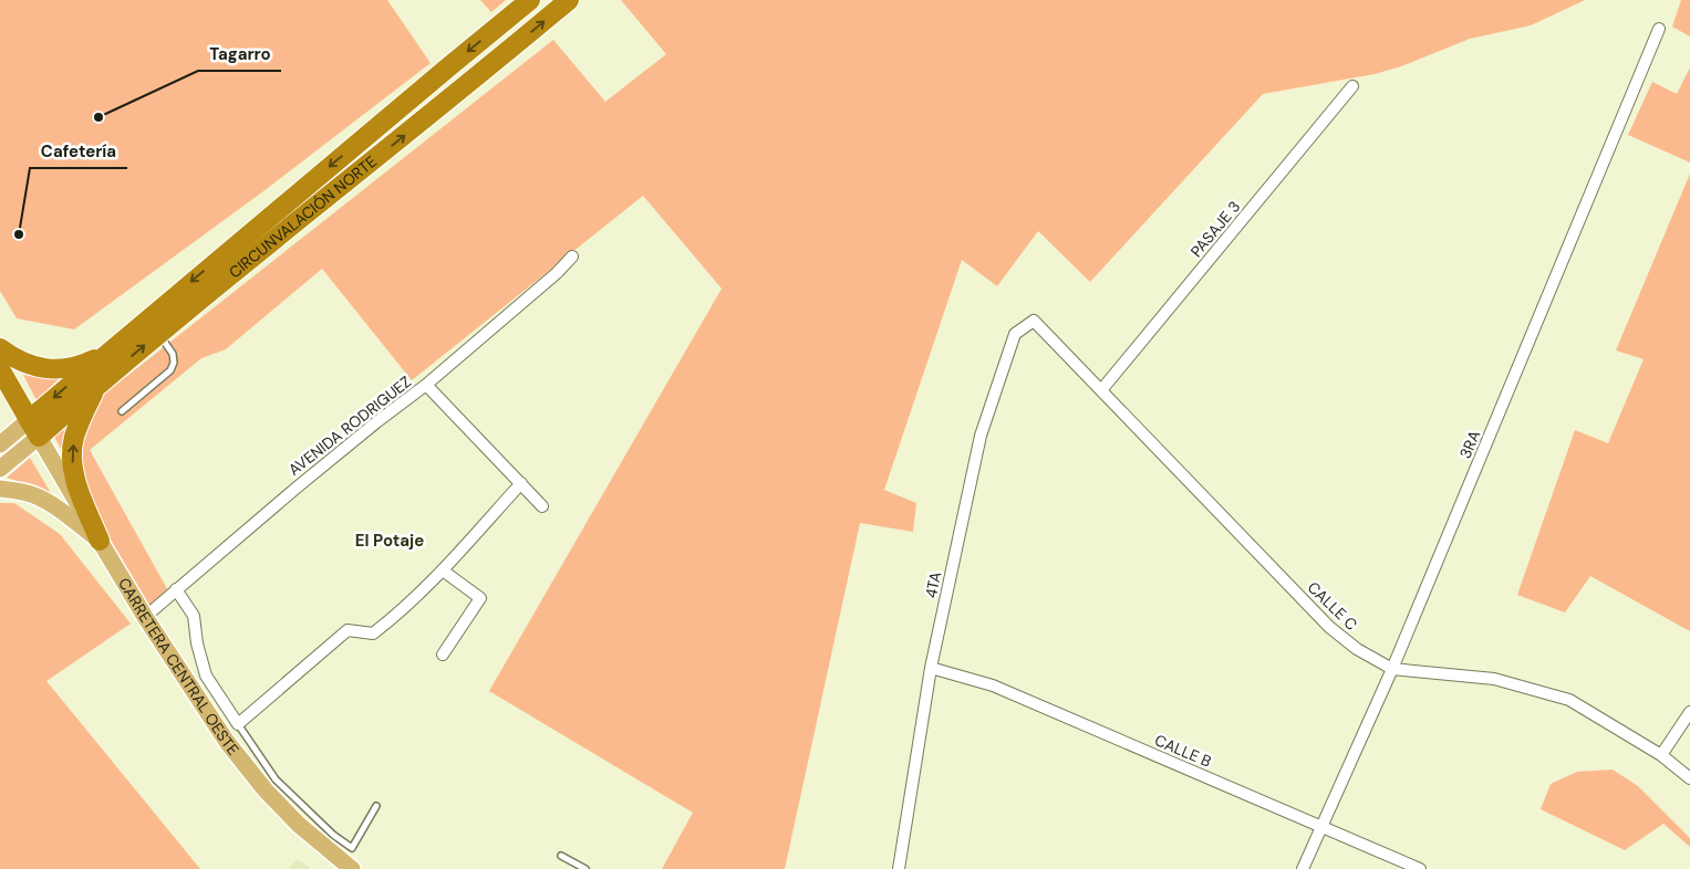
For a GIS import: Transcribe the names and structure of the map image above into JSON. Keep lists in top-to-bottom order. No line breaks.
{"streets":{"highway":["CIRCUNVALACIÓN NORTE"],"main road":["CARRETERA CENTRAL OESTE"],"street":["PASAJE 3","AVENIDA RODRIGUEZ","3RA","4TA","CALLE C","CALLE B"]},"crossings":[["CIRCUNVALACIÓN NORTE","CARRETERA CENTRAL OESTE"],["PASAJE 3","CALLE C"],["AVENIDA RODRIGUEZ","CARRETERA CENTRAL OESTE"],["3RA","CALLE C"],["3RA","CALLE B"],["4TA","CALLE C"],["4TA","CALLE B"]],"districts":["El Potaje"],"places":["Tagarro","Cafetería"]}
